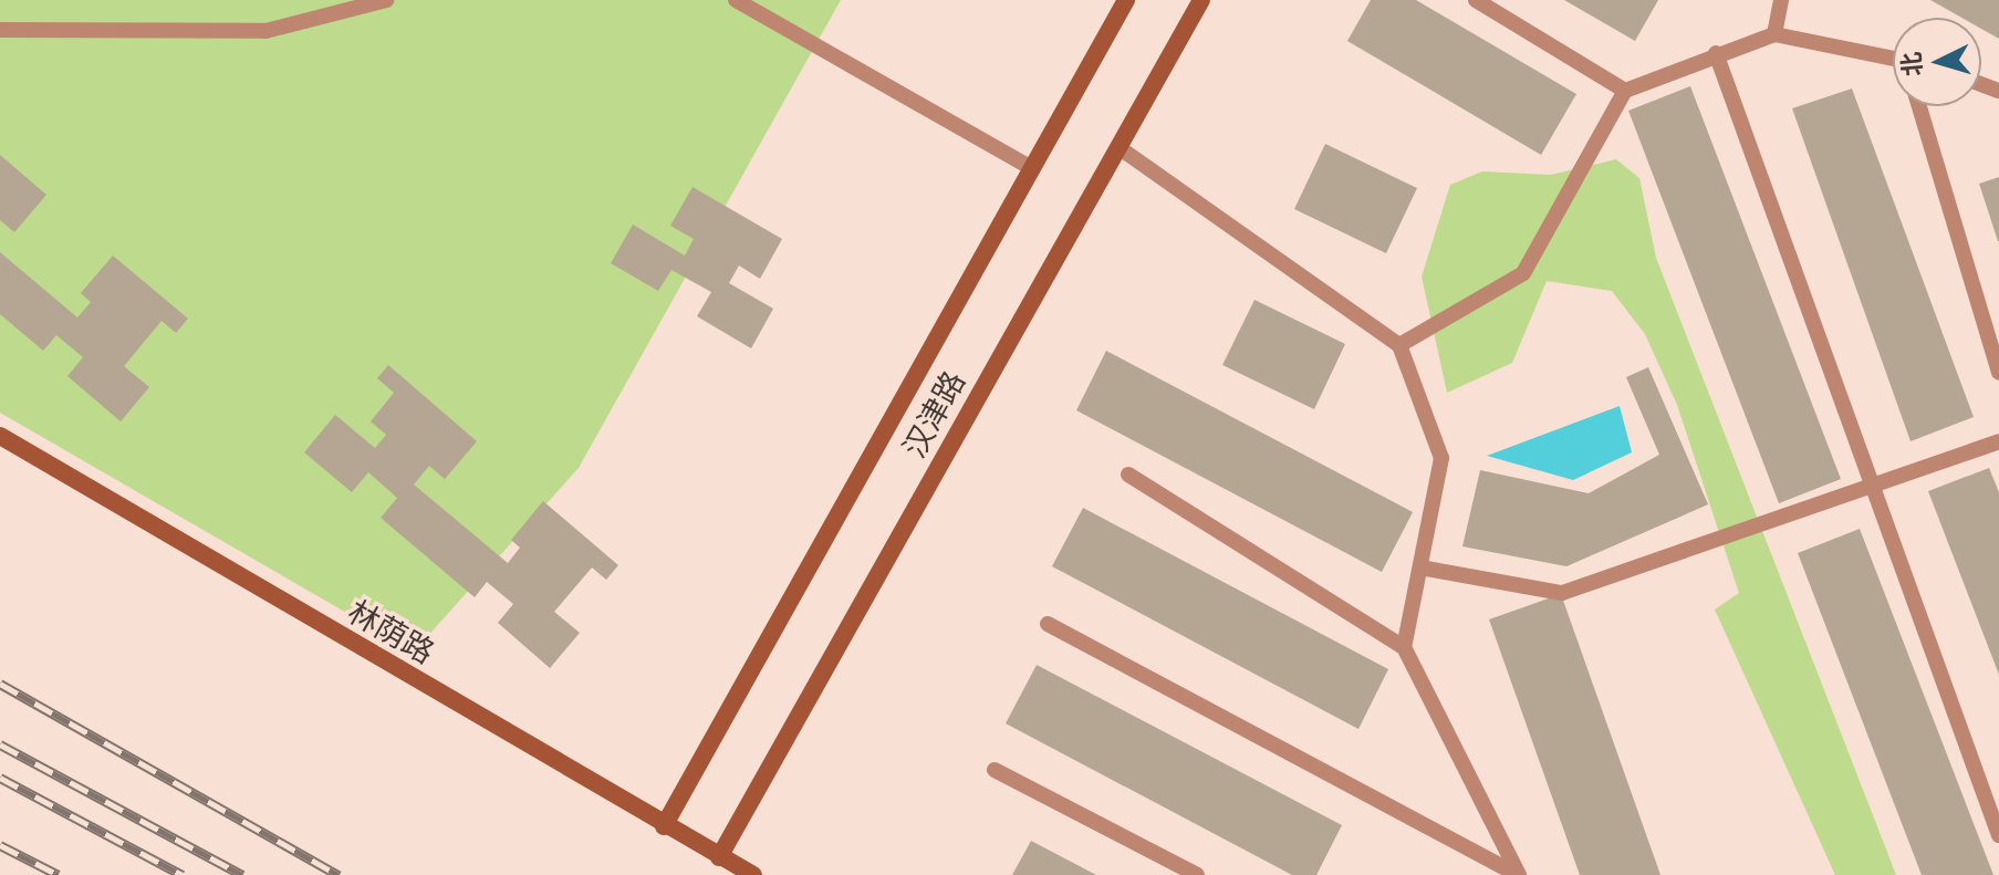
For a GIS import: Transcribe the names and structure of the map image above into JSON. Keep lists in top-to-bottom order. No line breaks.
{"streets":{"street":["汉津路","林荫路"]},"crossings":[["汉津路","林荫路"]],"north":"left"}
